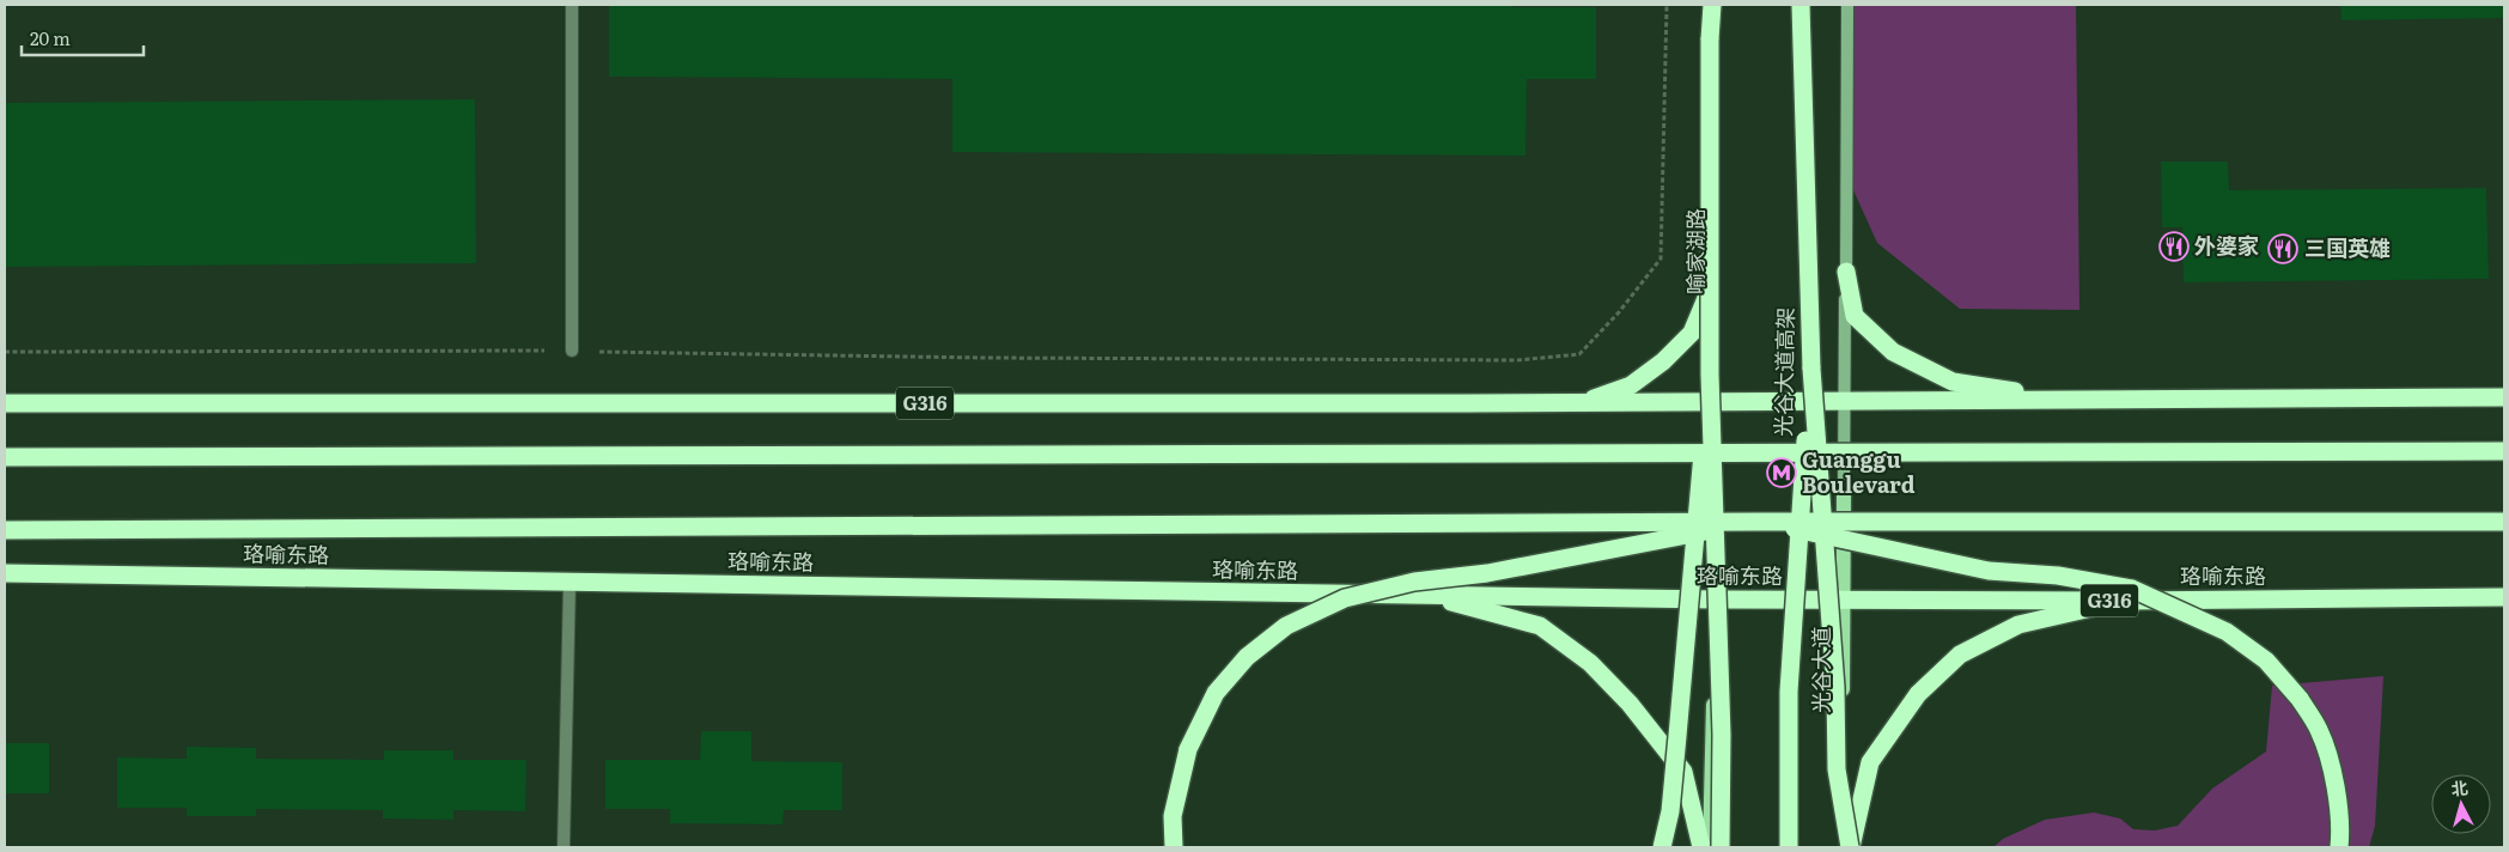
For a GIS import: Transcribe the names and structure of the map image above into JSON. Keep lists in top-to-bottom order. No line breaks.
{"streets":{"highway":["光谷大道高架","G316","珞喻东路"],"main road":["喻家湖路","光谷大道"]},"crossings":[["喻家湖路","G316"],["珞喻东路","光谷大道"]],"places":{"restaurant":["外婆家","三国英雄"],"metro station":["Guanggu Boulevard"]},"scale_bar":"20 m","north":"top"}
